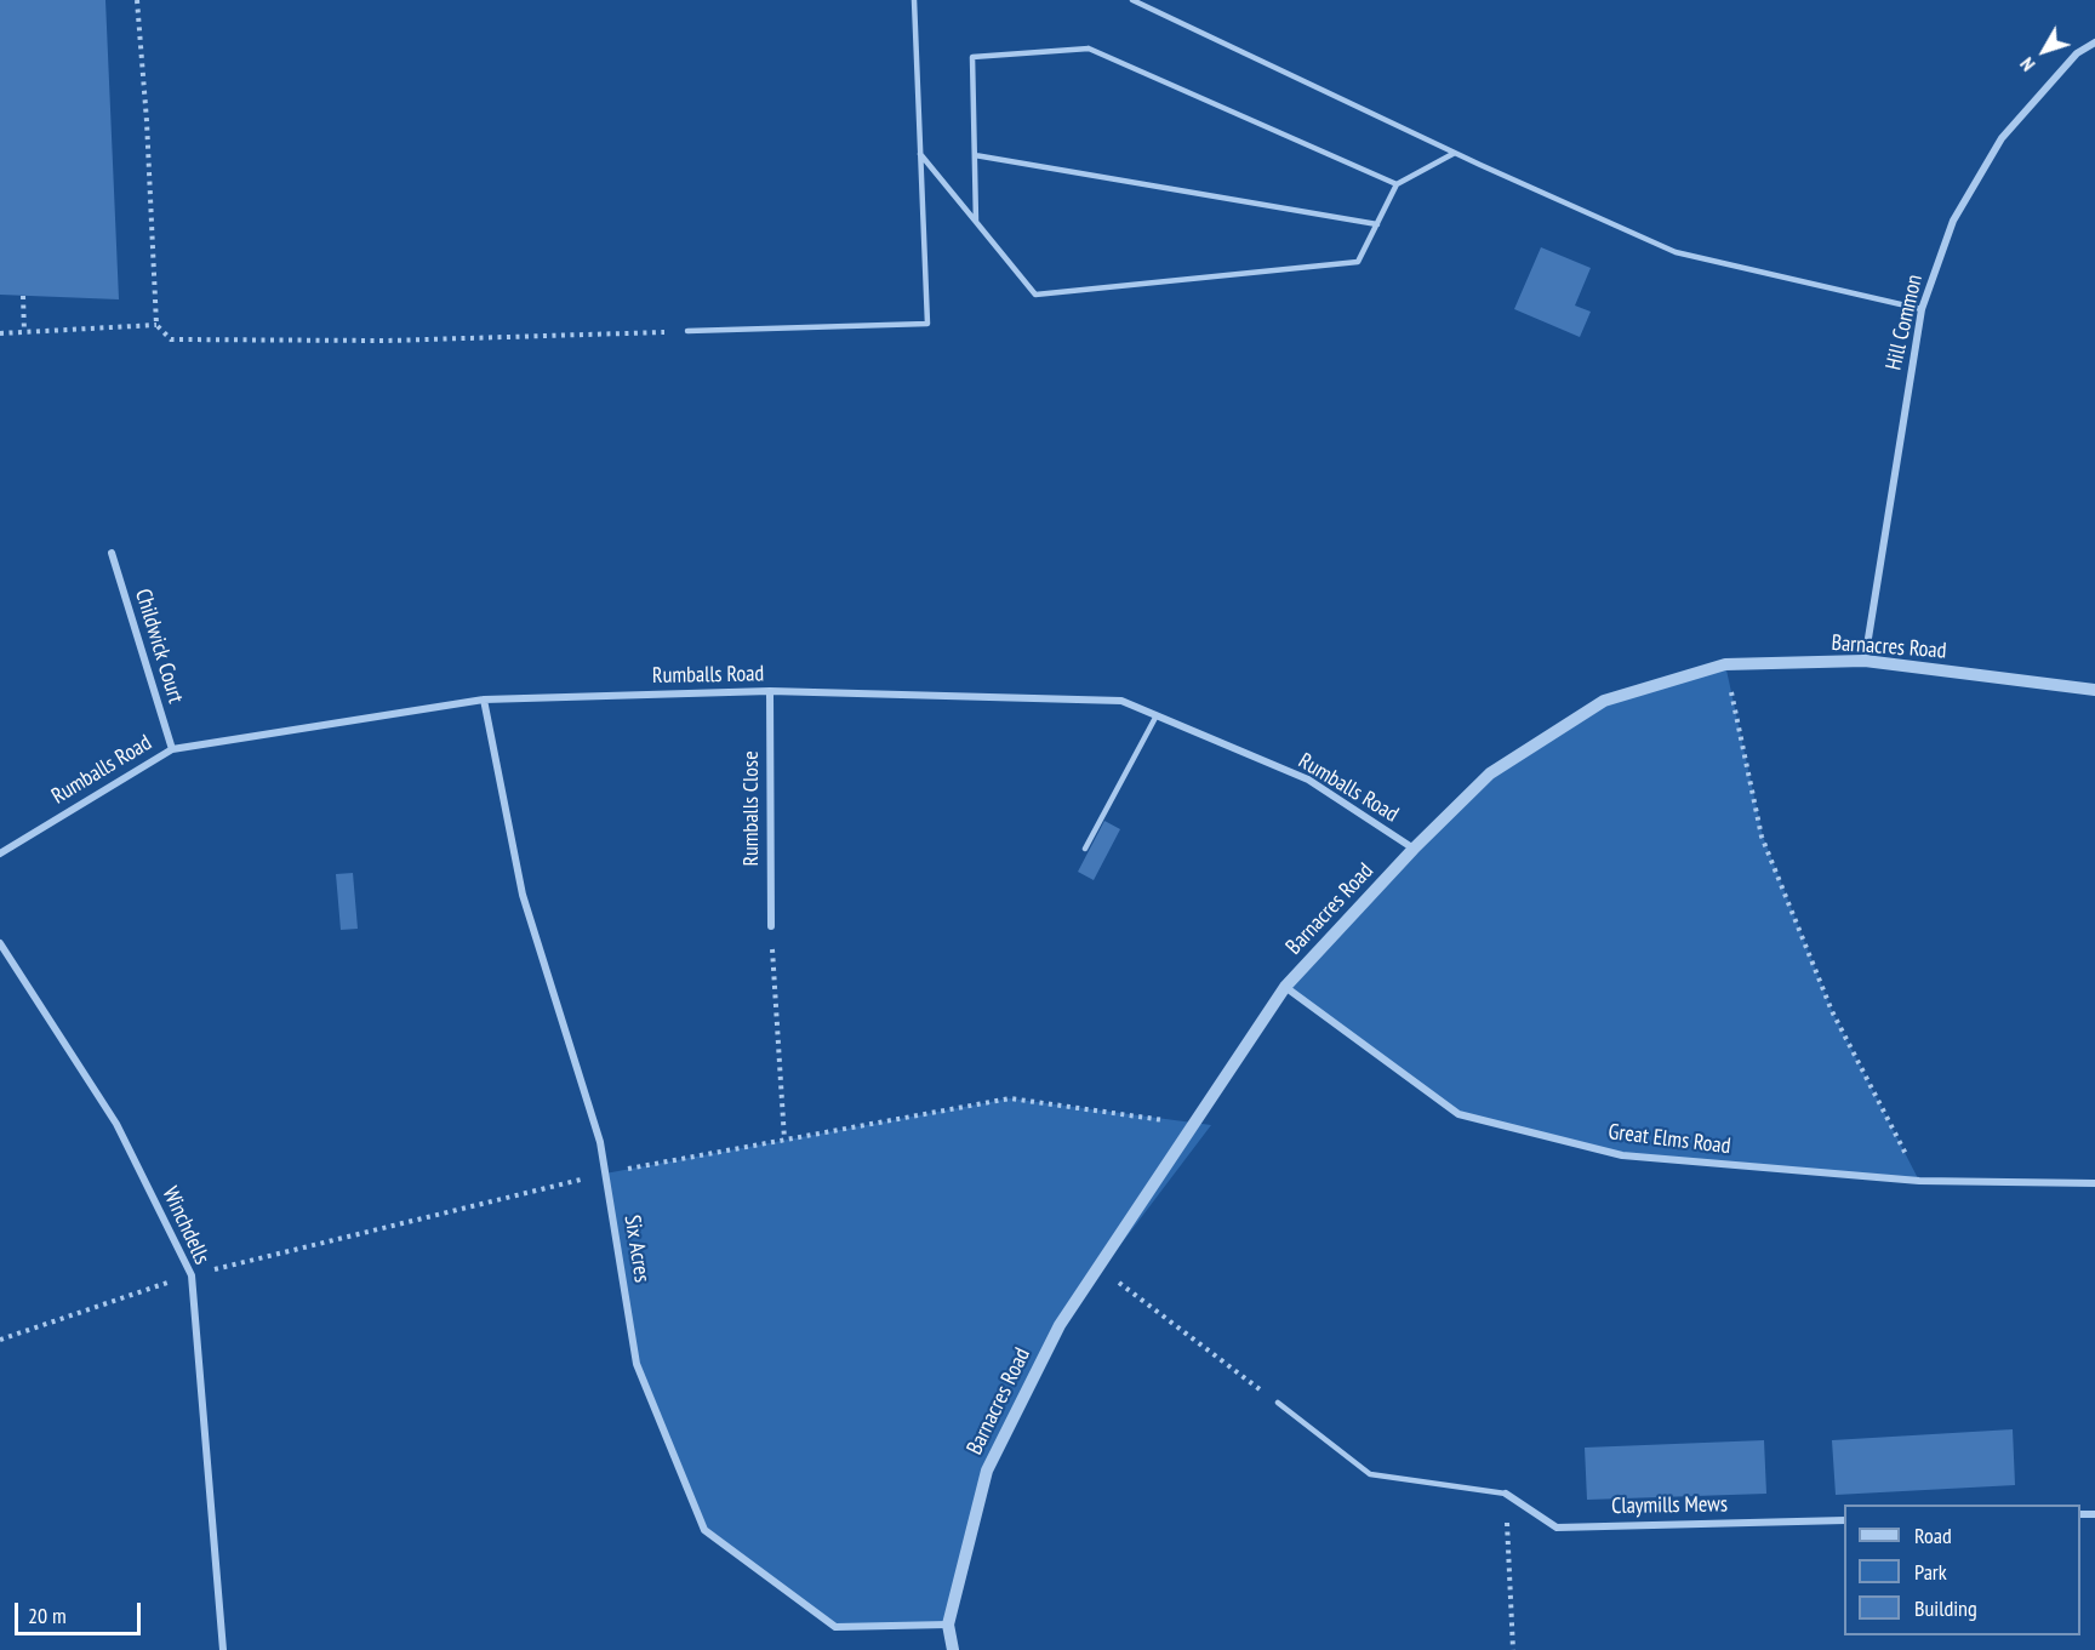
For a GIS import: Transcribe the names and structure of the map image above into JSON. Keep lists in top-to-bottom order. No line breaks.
{"streets":{"street":["Hill Common","Childwick Court","Barnacres Road","Rumballs Road","Rumballs Close","Great Elms Road","Winchdells","Six Acres","Claymills Mews"]},"crossings":[["Hill Common","Barnacres Road"],["Childwick Court","Rumballs Road"],["Barnacres Road","Rumballs Road"],["Barnacres Road","Great Elms Road"],["Barnacres Road","Six Acres"],["Rumballs Road","Rumballs Close"],["Rumballs Road","Six Acres"]],"legend":["Road","Park","Building"],"scale_bar":"20 m","north":"bottom left"}
